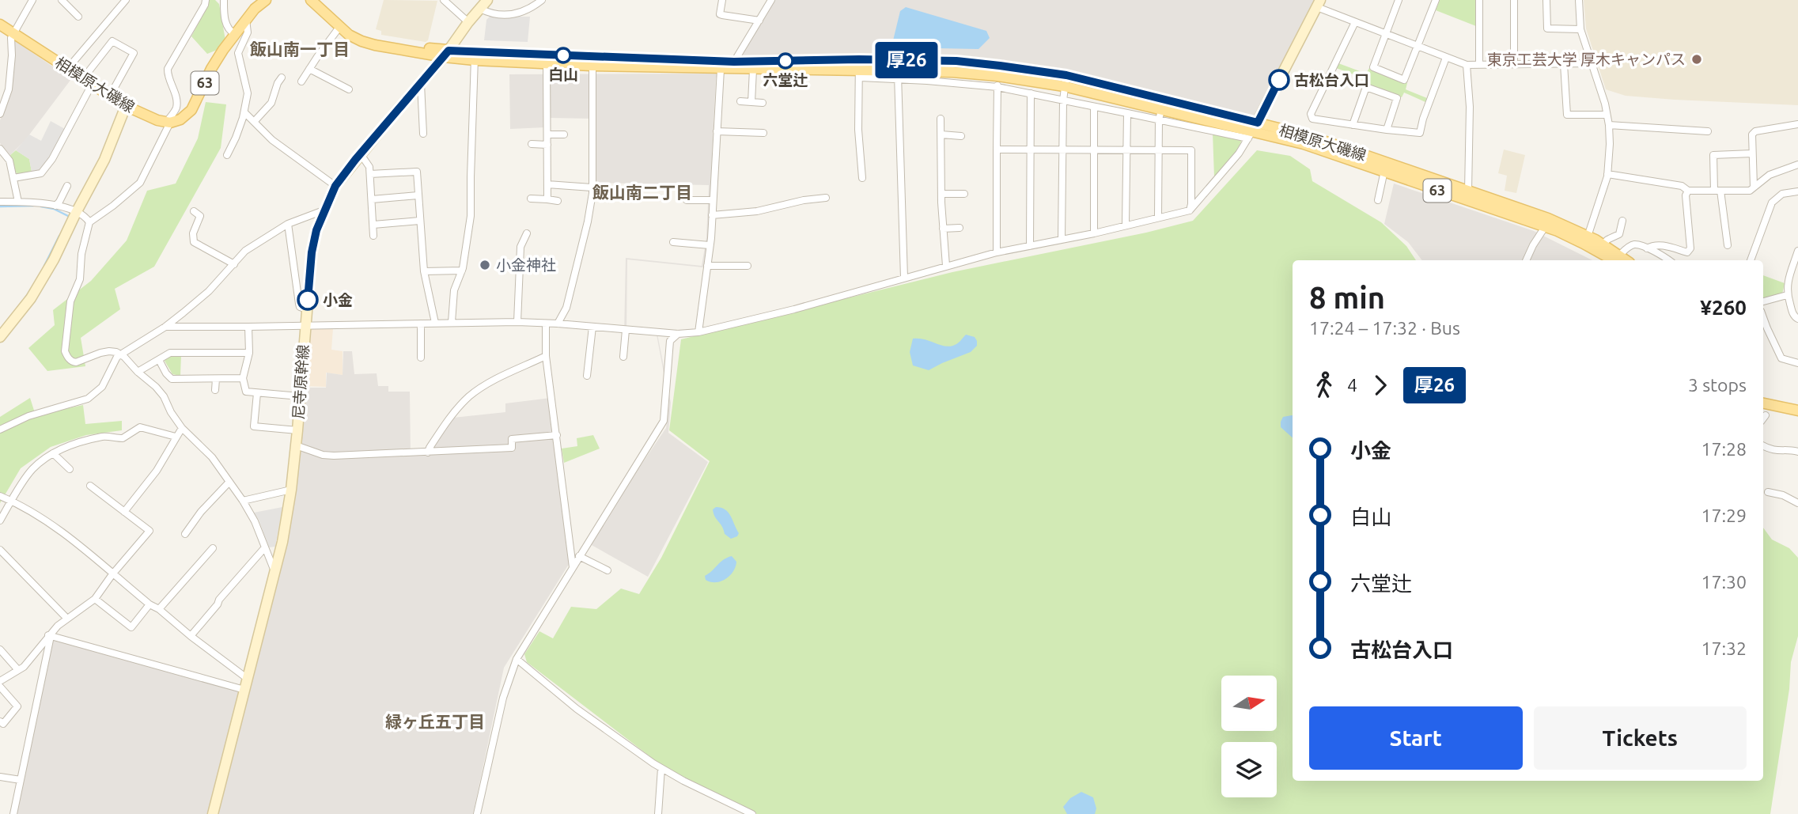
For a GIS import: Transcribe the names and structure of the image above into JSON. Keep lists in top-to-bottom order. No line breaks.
{"streets":{"main road":["63","相模原大磯線"],"street":["尼寺原幹線"]},"crossings":[["63","相模原大磯線"],["相模原大磯線","尼寺原幹線"]],"districts":["飯山南一丁目","飯山南二丁目","緑ヶ丘五丁目"],"places":["白山","東京工芸大学 厚木キャンパス","六堂辻","古松台入口","小金神社","小金"],"lines":["bus line 厚26"],"north":"right","page":{"on_map":"厚26","heading":["8 min","17:24 – 17:32 · Bus","¥260"],"legs":["4","厚26","3 stops"],"list":[{"name":"小金","value":"17:28"},{"name":"白山","value":"17:29"},{"name":"六堂辻","value":"17:30"},{"name":"古松台入口","value":"17:32"}],"buttons":["Start","Tickets"]}}
